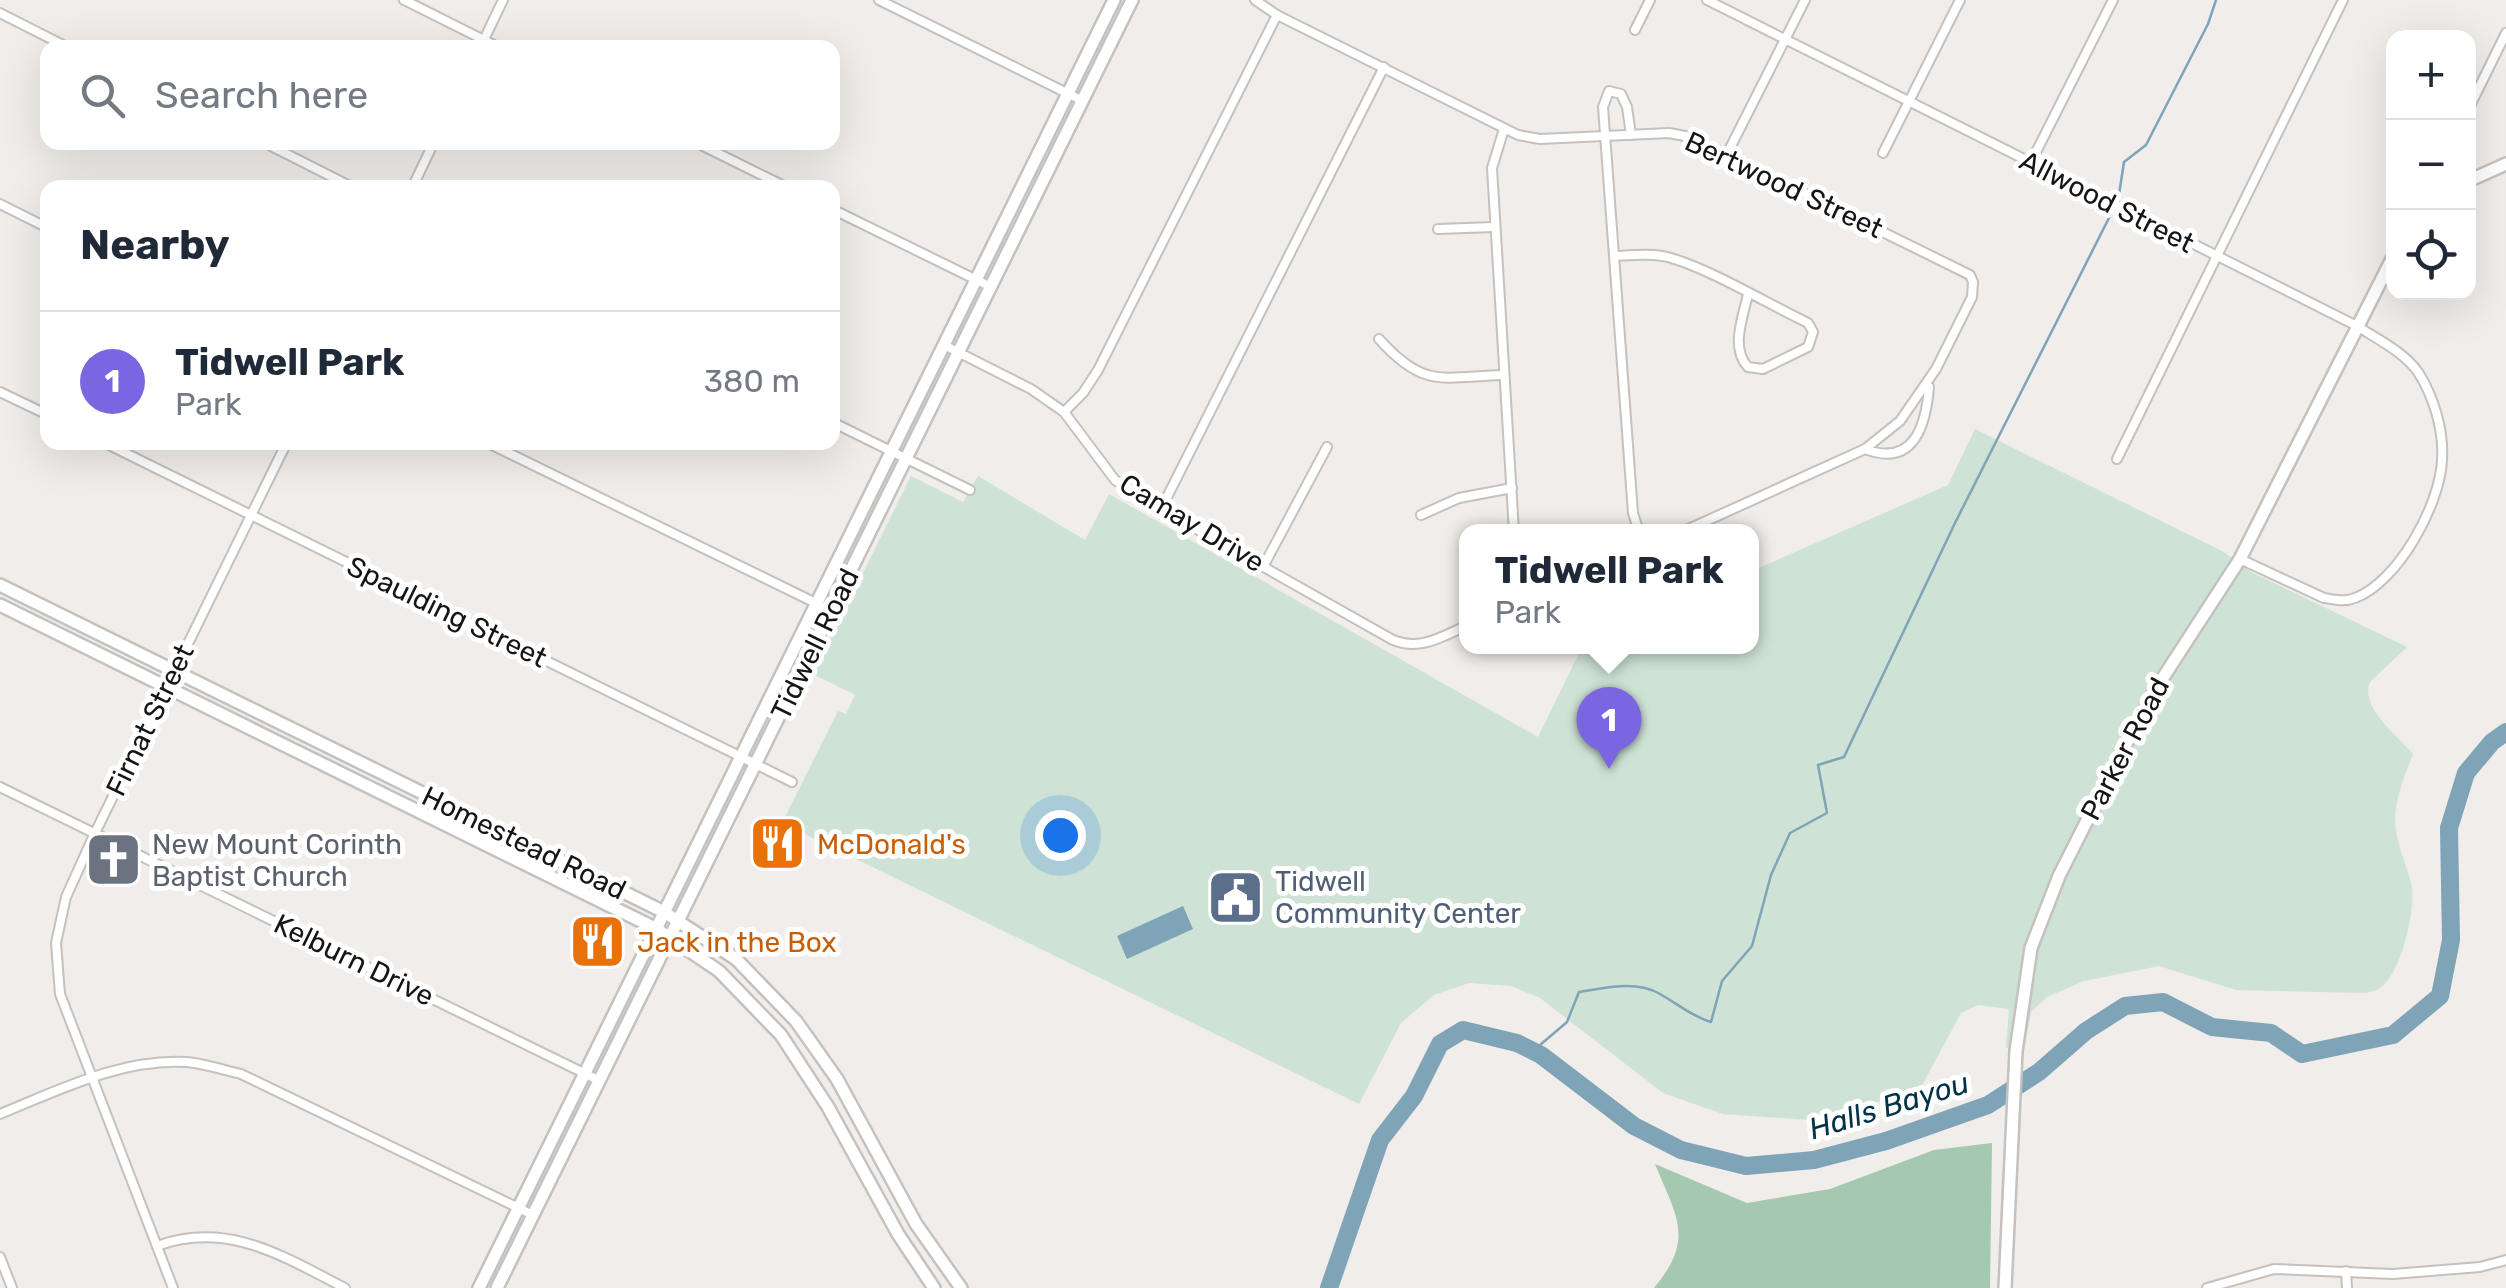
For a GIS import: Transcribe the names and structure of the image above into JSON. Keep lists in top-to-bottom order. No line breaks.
{"streets":{"main road":["Tidwell Road","Parker Road","Homestead Road"],"street":["Bertwood Street","Allwood Street","Camay Drive","Spaulding Street","Firnat Street","Kelburn Drive"]},"crossings":[["Allwood Street","Parker Road"],["Camay Drive","Tidwell Road"],["Spaulding Street","Tidwell Road"],["Spaulding Street","Firnat Street"],["Tidwell Road","Homestead Road"],["Tidwell Road","Kelburn Drive"],["Firnat Street","Homestead Road"],["Firnat Street","Kelburn Drive"]],"water":["Halls Bayou"],"places":{"restaurant":["McDonald's","Jack in the Box"],"church":["New Mount Corinth Baptist Church"],"public building":["Tidwell Community Center"]},"page":{"map_buttons":["+","−"],"search":"Search here","heading":"Nearby","list":[{"mark":"1","name":"Tidwell Park","note":"Park","value":"380 m"}],"popup":["Tidwell Park","Park"],"pins":"1"}}
